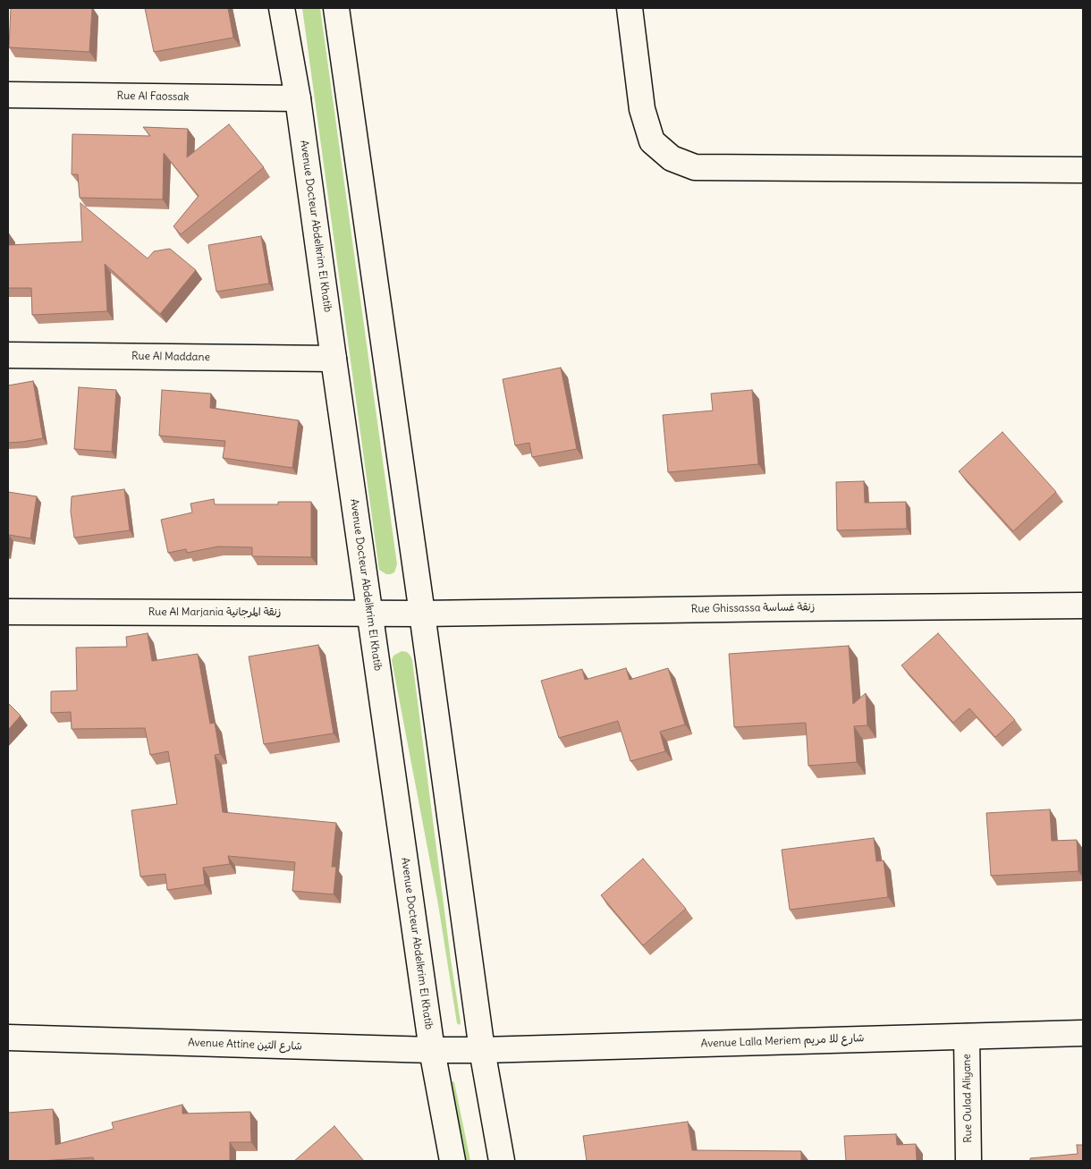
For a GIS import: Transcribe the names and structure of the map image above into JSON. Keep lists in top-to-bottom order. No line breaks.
{"streets":{"street":["Rue Al Faossak","Avenue Docteur Abdelkrim El Khatib","Rue Al Maddane","Rue Ghissassa زنقة غساسة","Rue Al Marjania زنقة المرجانية","Avenue Lalla Meriem شارع للا مريم","Avenue Attine شارع التين","Rue Oulad Aliyane"]},"crossings":[["Rue Al Faossak","Avenue Docteur Abdelkrim El Khatib"],["Avenue Docteur Abdelkrim El Khatib","Rue Al Maddane"],["Avenue Docteur Abdelkrim El Khatib","Rue Al Marjania زنقة المرجانية"],["Avenue Docteur Abdelkrim El Khatib","Avenue Attine شارع التين"],["Rue Ghissassa زنقة غساسة","Rue Al Marjania زنقة المرجانية"],["Avenue Lalla Meriem شارع للا مريم","Avenue Attine شارع التين"],["Avenue Lalla Meriem شارع للا مريم","Rue Oulad Aliyane"]]}
